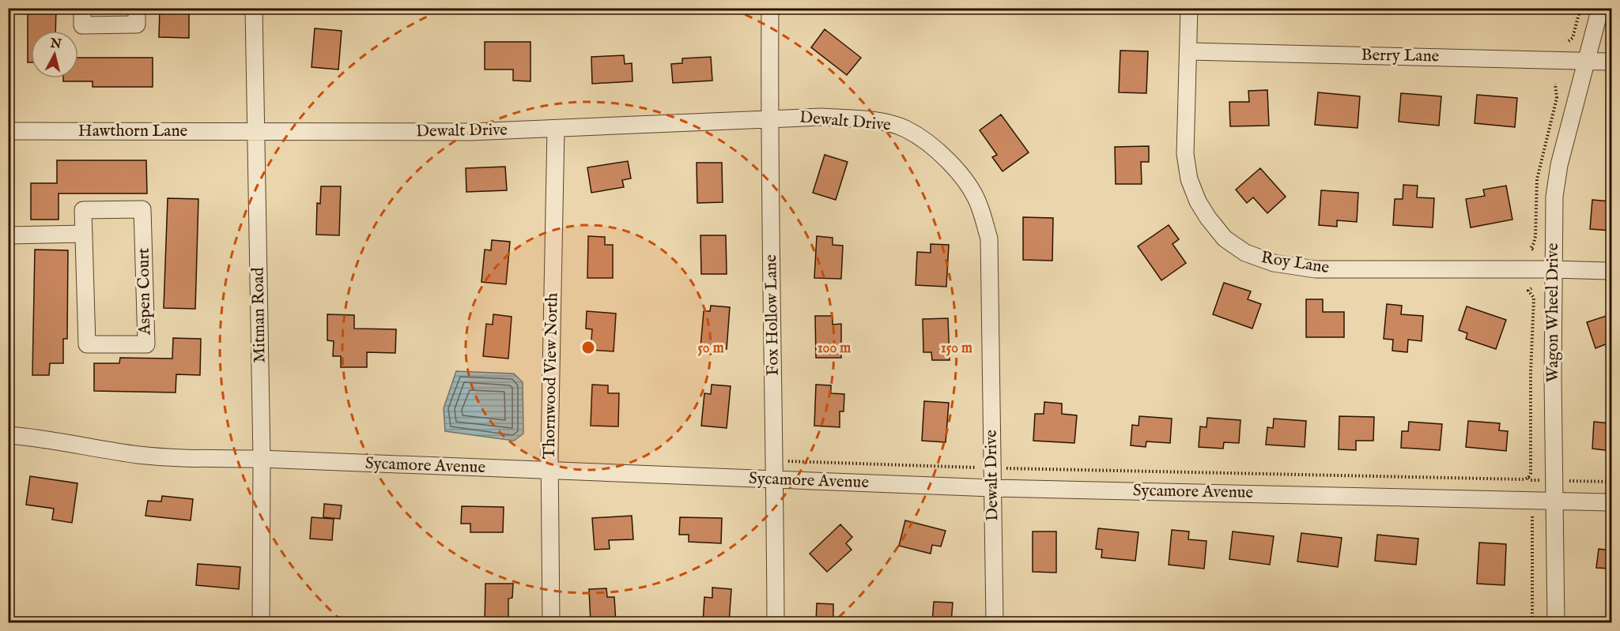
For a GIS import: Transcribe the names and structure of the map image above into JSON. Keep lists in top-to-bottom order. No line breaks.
{"streets":{"street":["Berry Lane","Dewalt Drive","Hawthorn Lane","Roy Lane","Aspen Court","Wagon Wheel Drive","Mitman Road","Fox Hollow Lane","Thornwood View North","Sycamore Avenue"]},"crossings":[["Berry Lane","Roy Lane"],["Berry Lane","Wagon Wheel Drive"],["Dewalt Drive","Hawthorn Lane"],["Dewalt Drive","Mitman Road"],["Dewalt Drive","Fox Hollow Lane"],["Dewalt Drive","Thornwood View North"],["Dewalt Drive","Sycamore Avenue"],["Hawthorn Lane","Mitman Road"],["Roy Lane","Wagon Wheel Drive"],["Wagon Wheel Drive","Sycamore Avenue"],["Mitman Road","Sycamore Avenue"],["Fox Hollow Lane","Sycamore Avenue"],["Thornwood View North","Sycamore Avenue"]],"north":"top","rings":["50 m","100 m","150 m"]}
